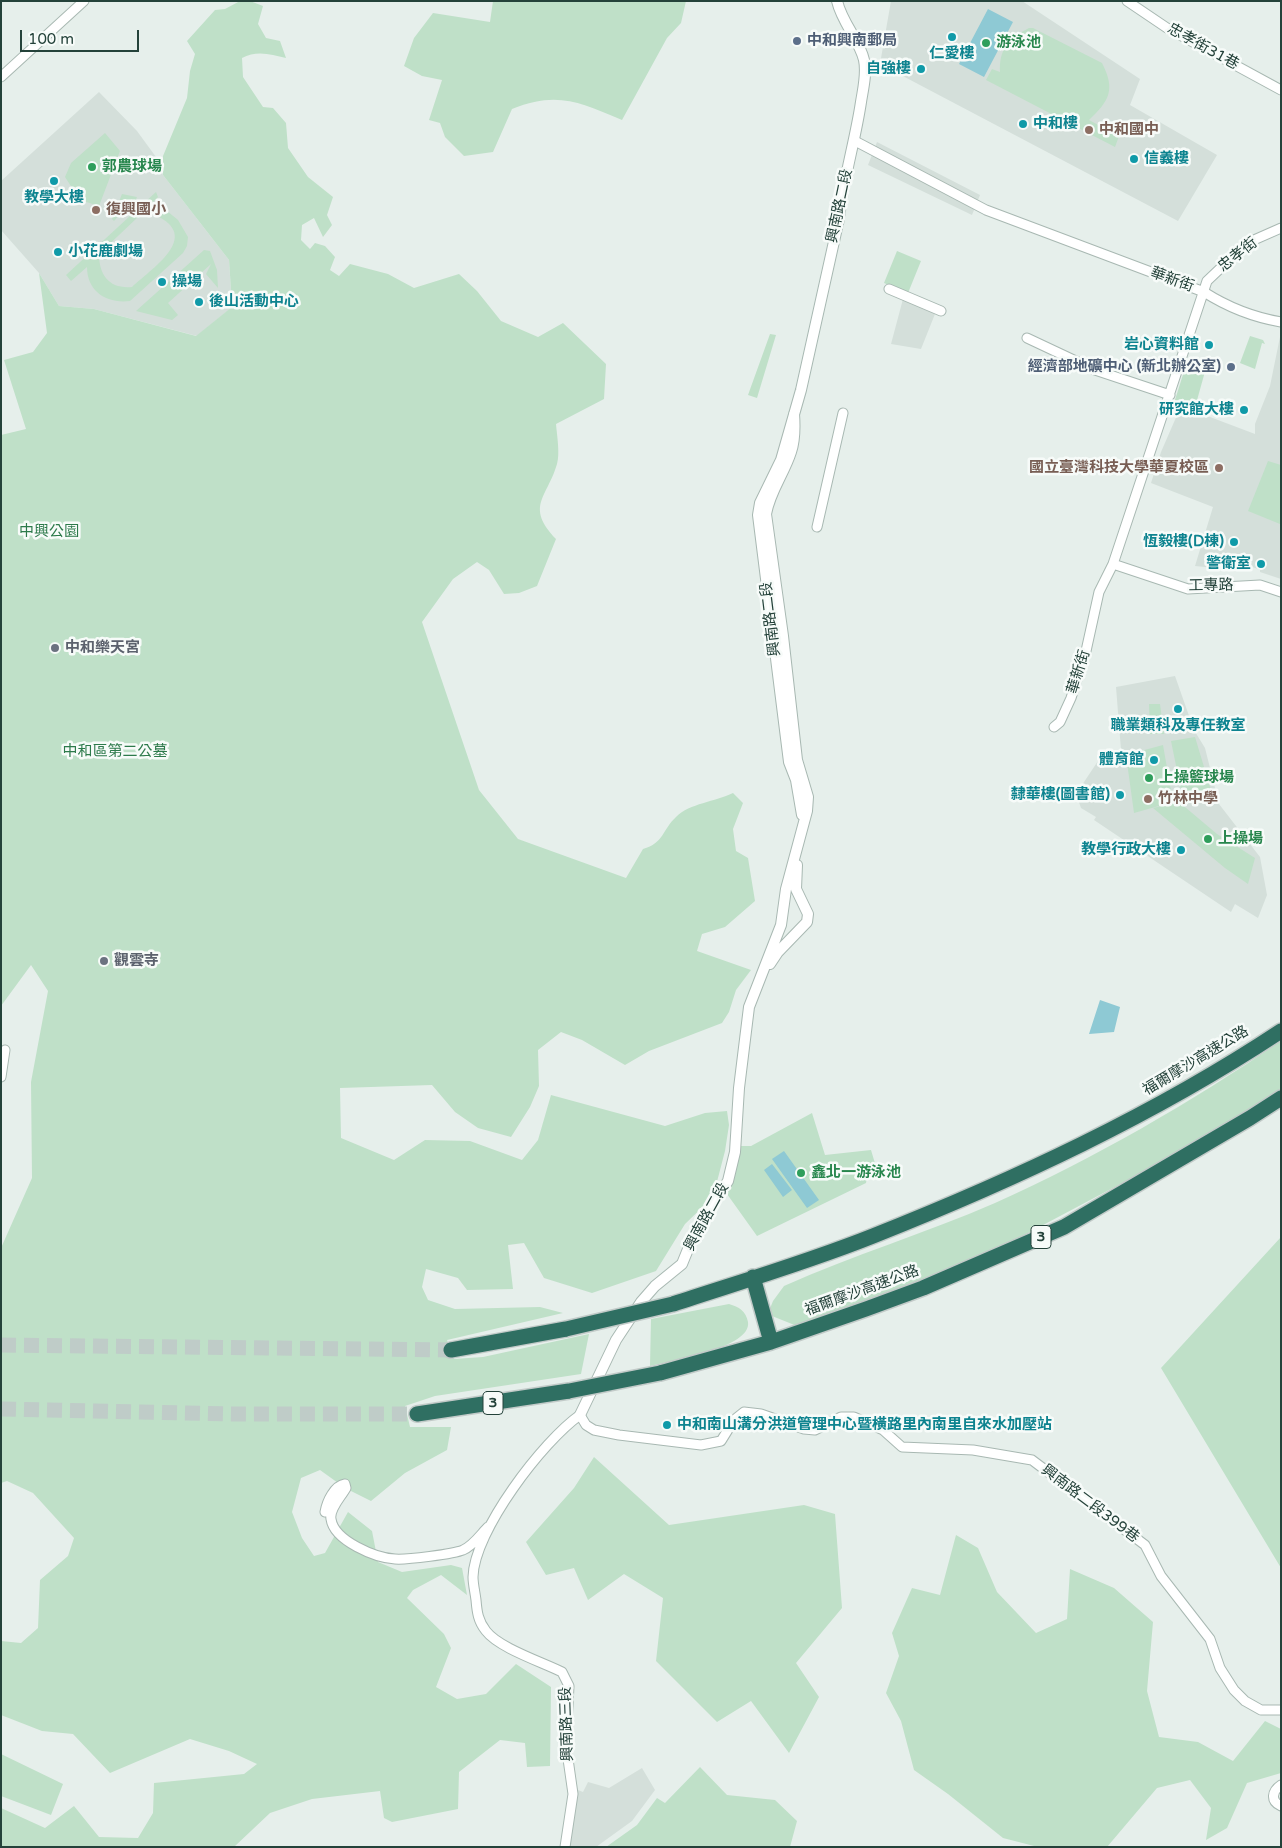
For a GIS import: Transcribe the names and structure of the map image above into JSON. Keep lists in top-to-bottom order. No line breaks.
{"streets":{"highway":["福爾摩沙高速公路","3"],"street":["忠孝街31巷","興南路二段","忠孝街","華新街","工專路","興南路二段399巷","興南路三段"]},"crossings":[["興南路二段","華新街"],["興南路二段","興南路二段399巷"],["興南路二段","興南路三段"],["忠孝街","華新街"],["華新街","工專路"],["興南路二段399巷","興南路三段"]],"parks":["中興公園","中和區第二公墓"],"places":["仁愛樓","中和興南郵局","游泳池","自強樓","中和樓","中和國中","信義樓","郭農球場","教學大樓","復興國小","小花鹿劇場","操場","後山活動中心","岩心資料館","經濟部地礦中心 (新北辦公室)","研究館大樓","國立臺灣科技大學華夏校區","恆毅樓(D棟)","警衛室","中和樂天宮","職業類科及專任教室","體育館","上操籃球場","隸華樓(圖書館)","竹林中學","上操場","教學行政大樓","觀雲寺","鑫北一游泳池","中和南山溝分洪道管理中心暨橫路里內南里自來水加壓站"],"scale_bar":"100 m"}
